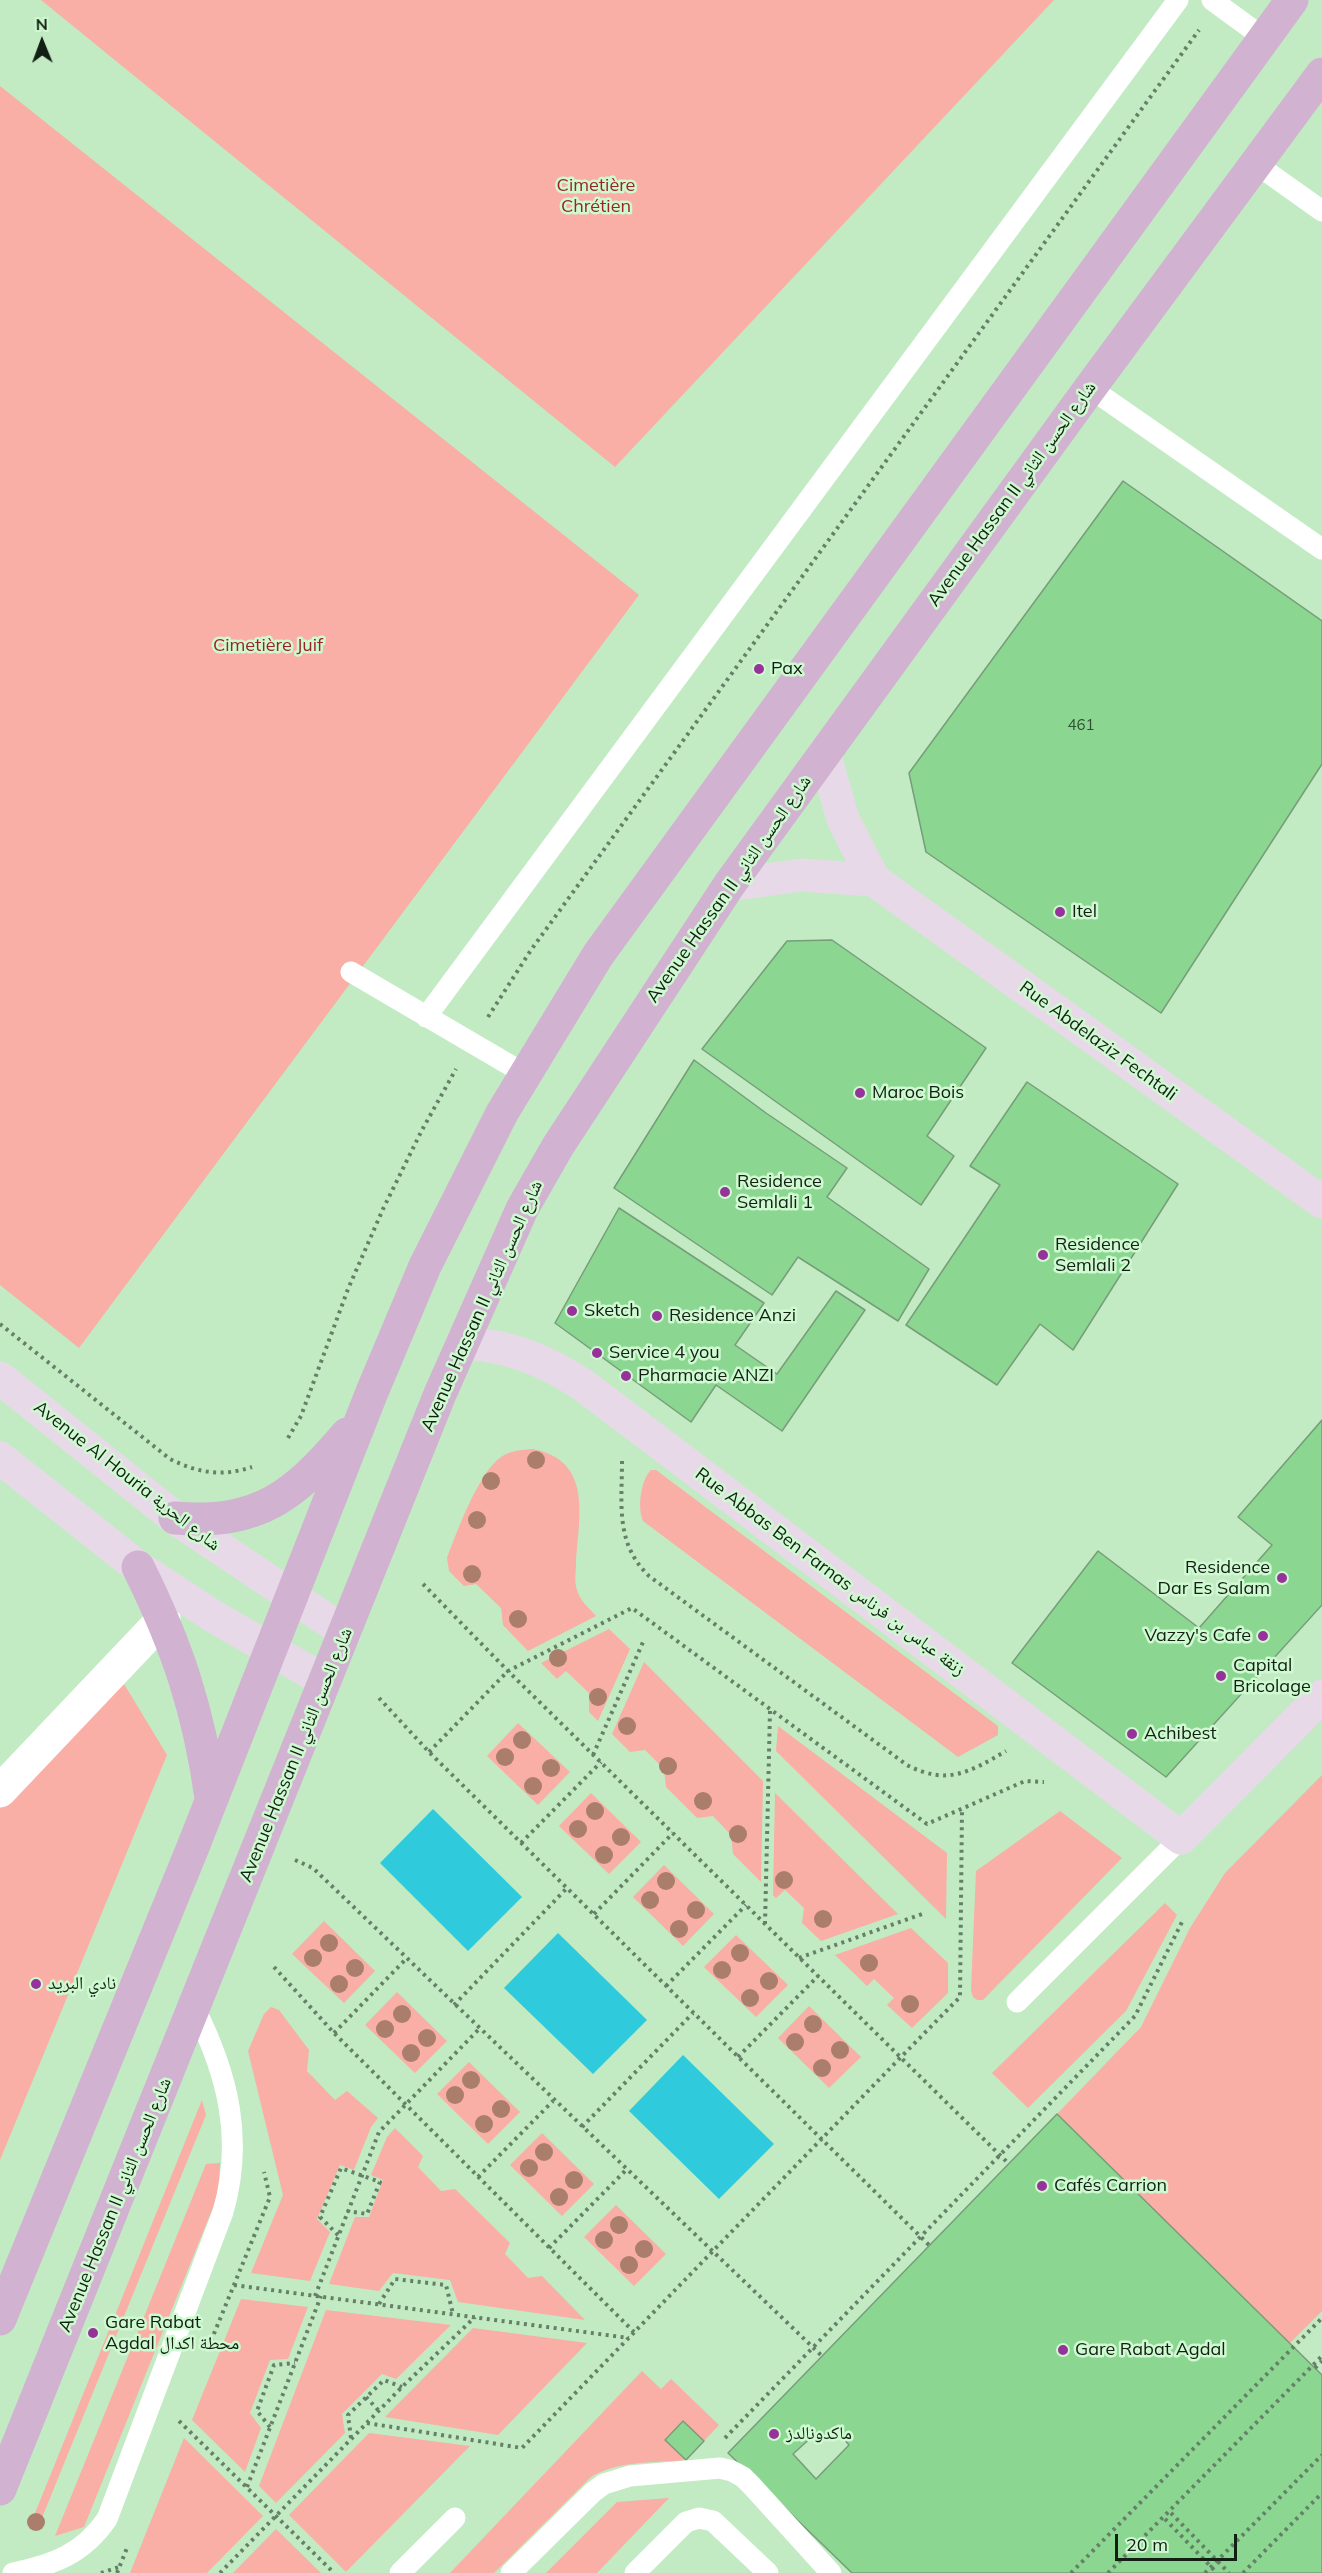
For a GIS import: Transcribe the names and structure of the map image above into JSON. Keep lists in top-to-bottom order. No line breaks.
{"streets":{"main road":["Avenue Hassan II شارع الحسن الثاني"],"street":["Rue Abdelaziz Fechtali","Avenue Al Houria شارع الحرية","Rue Abbas Ben Farnas زنقة عباس بن فرناس"]},"crossings":[["Avenue Hassan II شارع الحسن الثاني","Avenue Al Houria شارع الحرية"],["Avenue Hassan II شارع الحسن الثاني","Rue Abbas Ben Farnas زنقة عباس بن فرناس"]],"parks":["Cimetière Chrétien","Cimetière Juif"],"places":["Pax","Itel","Maroc Bois","Residence Semlali 1","Residence Semlali 2","Sketch","Residence Anzi","Service 4 you","Pharmacie ANZI","Residence Dar Es Salam","Vazzy's Cafe","Capital Bricolage","Achibest","نادي البريد","Cafés Carrion","Gare Rabat Agdal محطة اكدال","Gare Rabat Agdal","ماكدونالدز"],"house_numbers":["461"],"scale_bar":"20 m","north":"top"}
